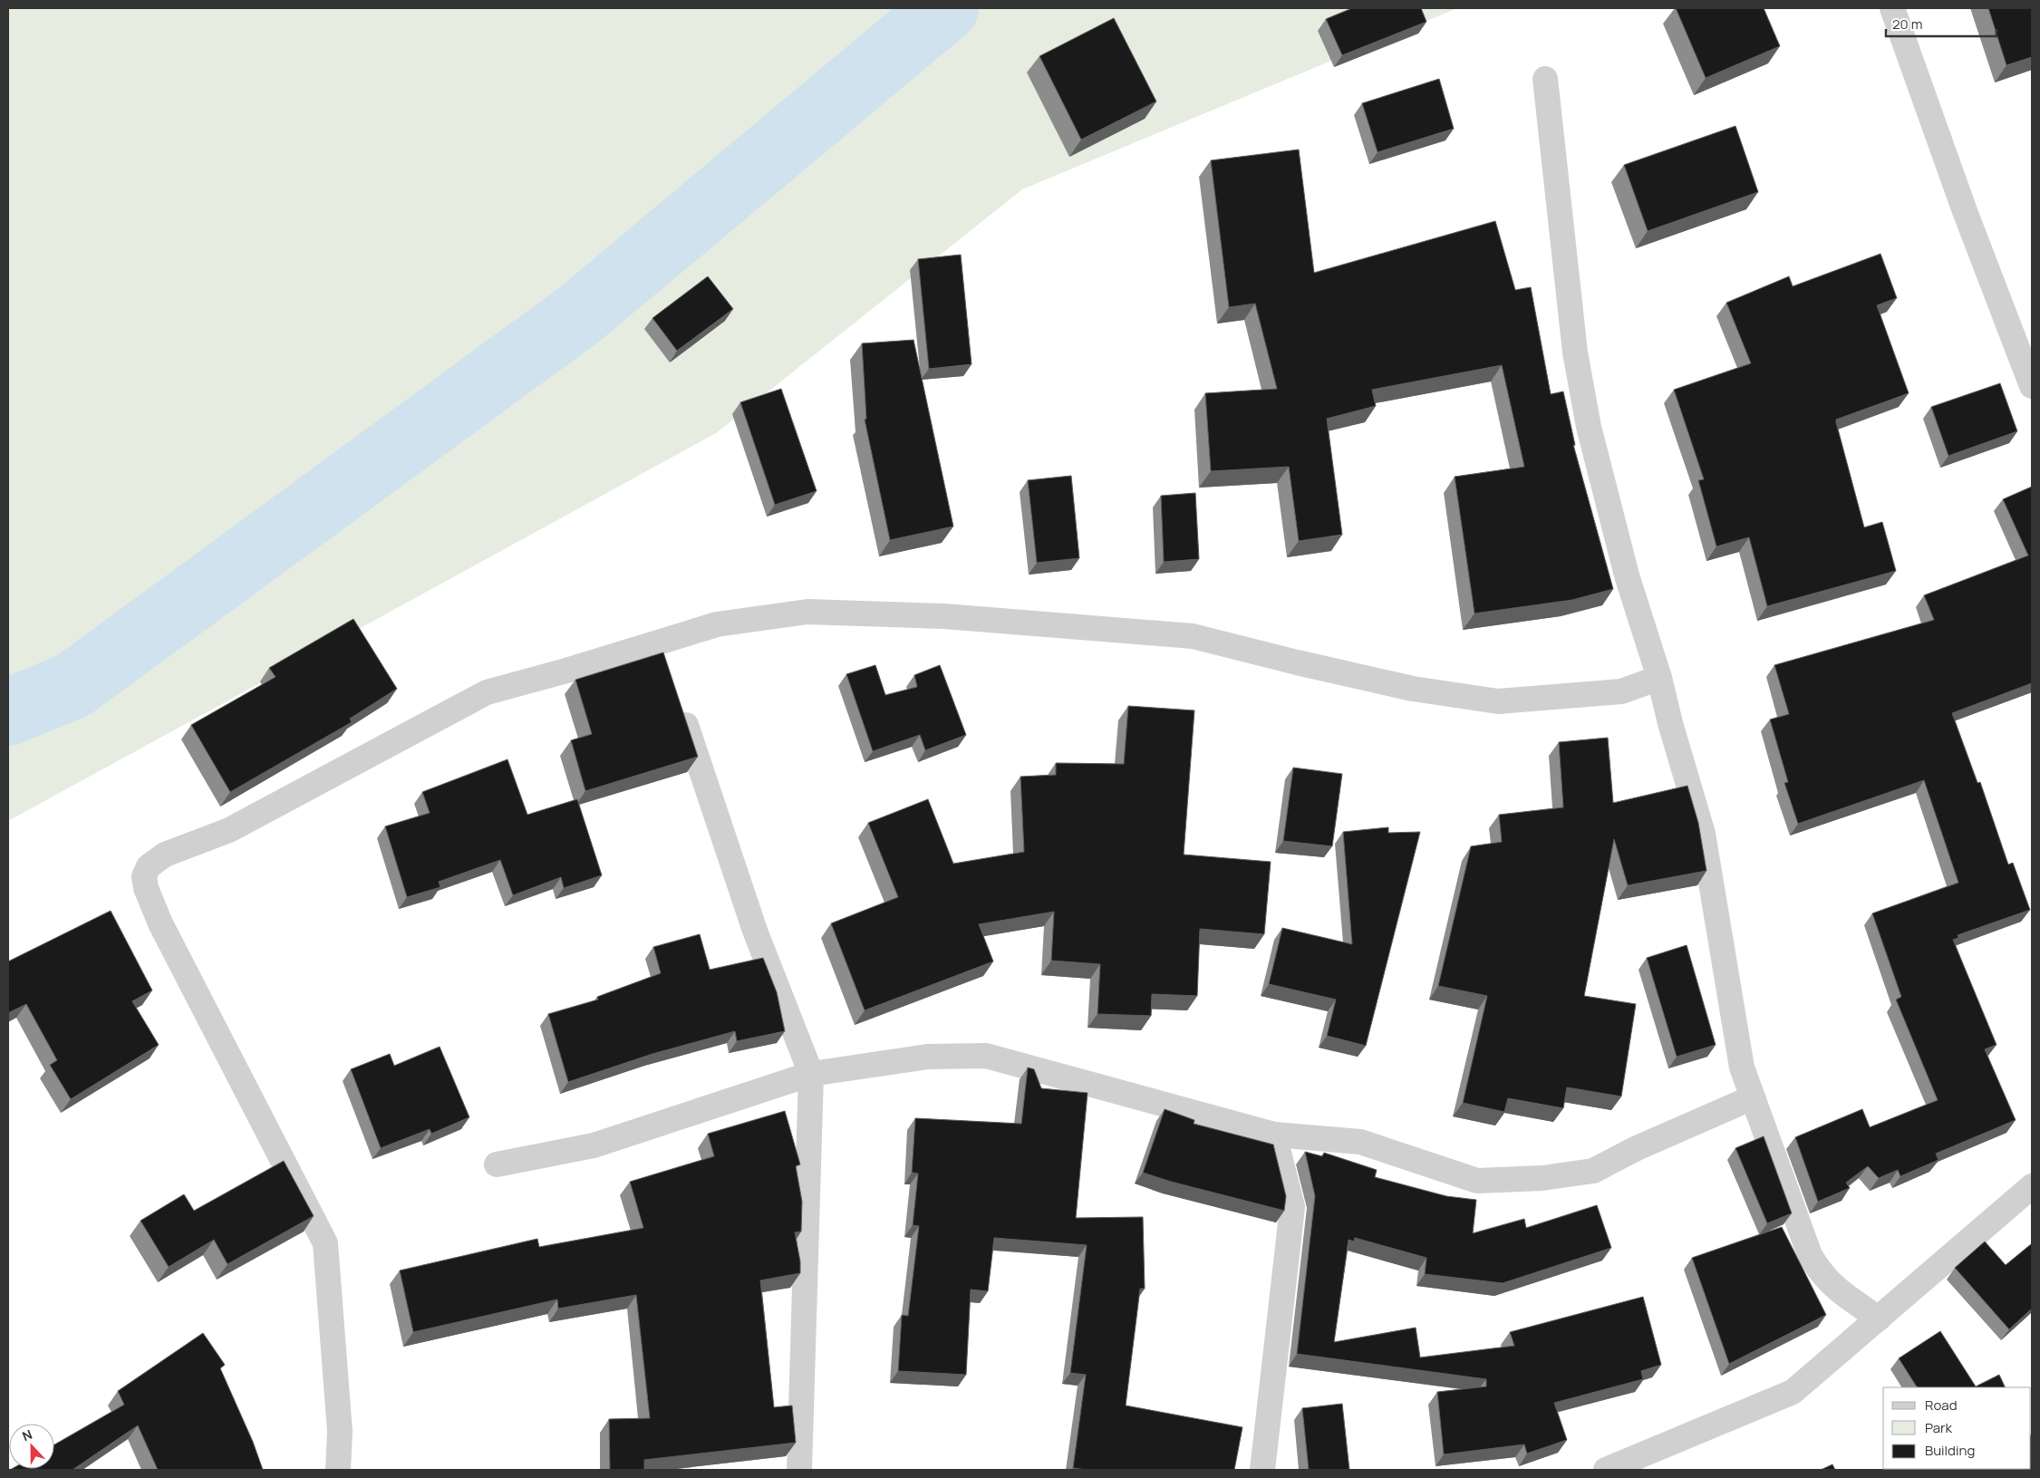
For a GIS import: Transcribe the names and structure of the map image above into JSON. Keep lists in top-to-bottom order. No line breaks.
{"legend":["Road","Park","Building"],"scale_bar":"20 m","north":"top"}
